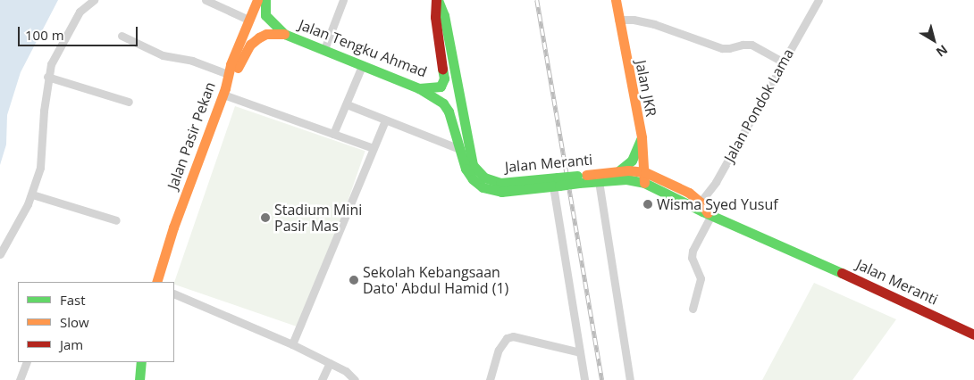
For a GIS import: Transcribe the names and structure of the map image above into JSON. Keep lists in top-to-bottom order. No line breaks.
{"streets":{"main road":["Jalan Tengku Ahmad","Jalan JKR","Jalan Pasir Pekan","Jalan Meranti"],"street":["Jalan Pondok Lama"]},"crossings":[["Jalan Tengku Ahmad","Jalan Meranti"],["Jalan JKR","Jalan Meranti"],["Jalan Pondok Lama","Jalan Meranti"]],"places":["Wisma Syed Yusuf","Stadium Mini Pasir Mas","Sekolah Kebangsaan Dato' Abdul Hamid (1)"],"legend":["Fast","Slow","Jam"],"scale_bar":"100 m","north":"bottom right"}
